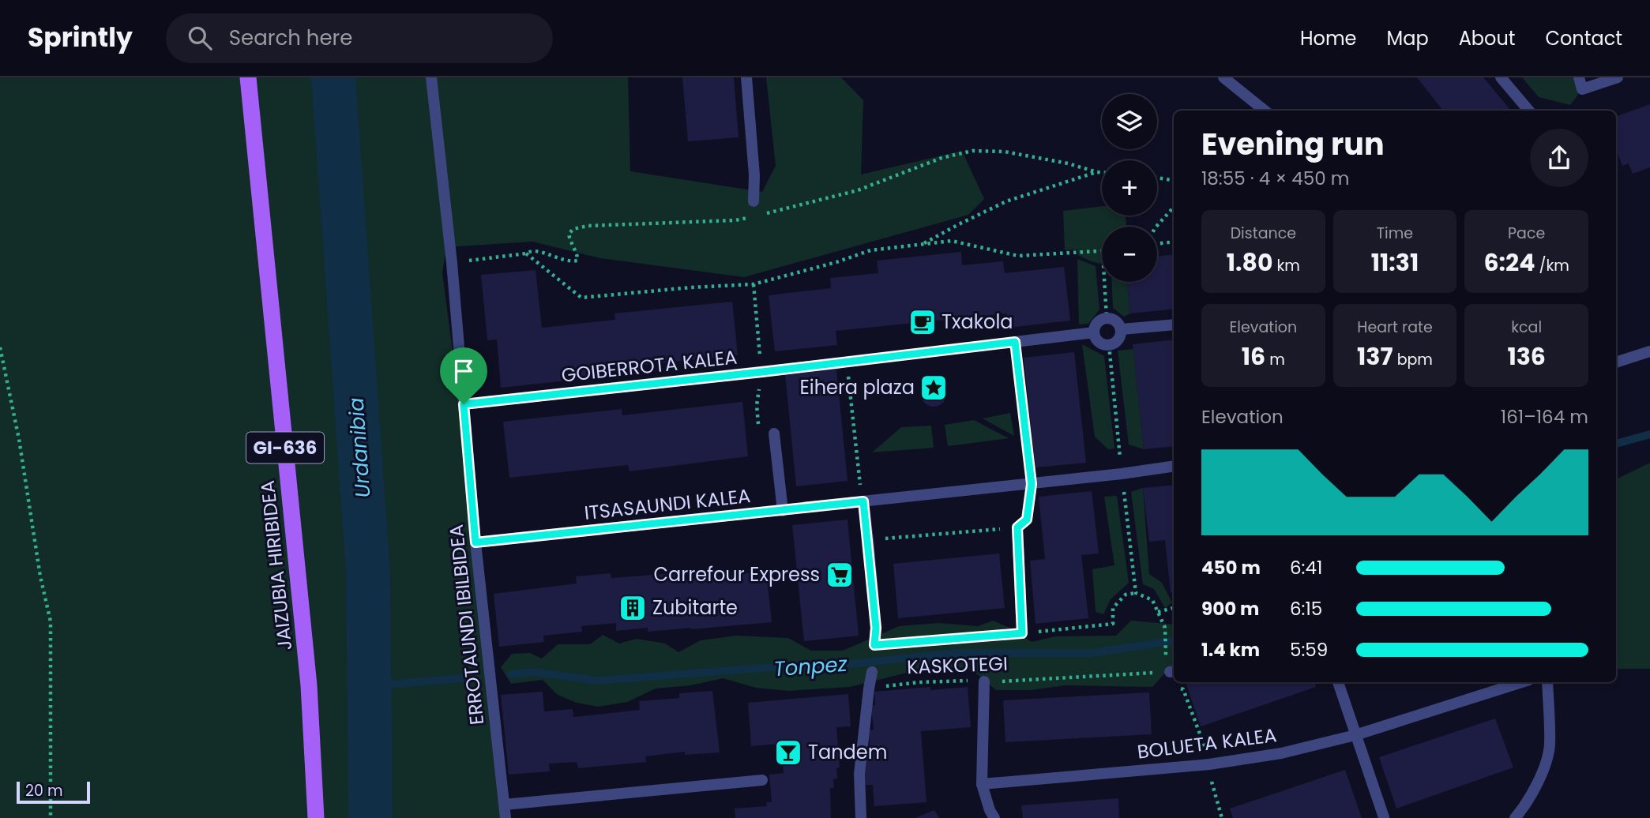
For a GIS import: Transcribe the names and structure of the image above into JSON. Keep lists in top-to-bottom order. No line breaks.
{"streets":{"main road":["GI-636","JAIZUBIA HIRIBIDEA"],"street":["GOIBERROTA KALEA","ITSASAUNDI KALEA","ERROTAUNDI IBILBIDEA","BOLUETA KALEA"],"path":["KASKOTEGI"]},"crossings":[["GOIBERROTA KALEA","ERROTAUNDI IBILBIDEA"],["ITSASAUNDI KALEA","ERROTAUNDI IBILBIDEA"]],"water":["Urdanibia","Tonpez"],"places":{"cafe":["Txakola"],"place":["Eihera plaza"],"supermarket":["Carrefour Express"],"building":["Zubitarte"],"bar":["Tandem"]},"scale_bar":"20 m","page":{"header":"Sprintly","search":"Search here","nav":["Home","Map","About","Contact"],"map_buttons":["+","−"],"heading":["Evening run","18:55 · 4 × 450 m"],"stats":[["Distance","1.80 km"],["Time","11:31"],["Pace","6:24 /km"],["Elevation","16 m"],["Heart rate","137 bpm"],["kcal","136"]],"chart":["Elevation","161–164 m"],"list":[{"name":"450 m","note":"6:41"},{"name":"900 m","note":"6:15"},{"name":"1.4 km","note":"5:59"}],"scale":"20 m"}}
